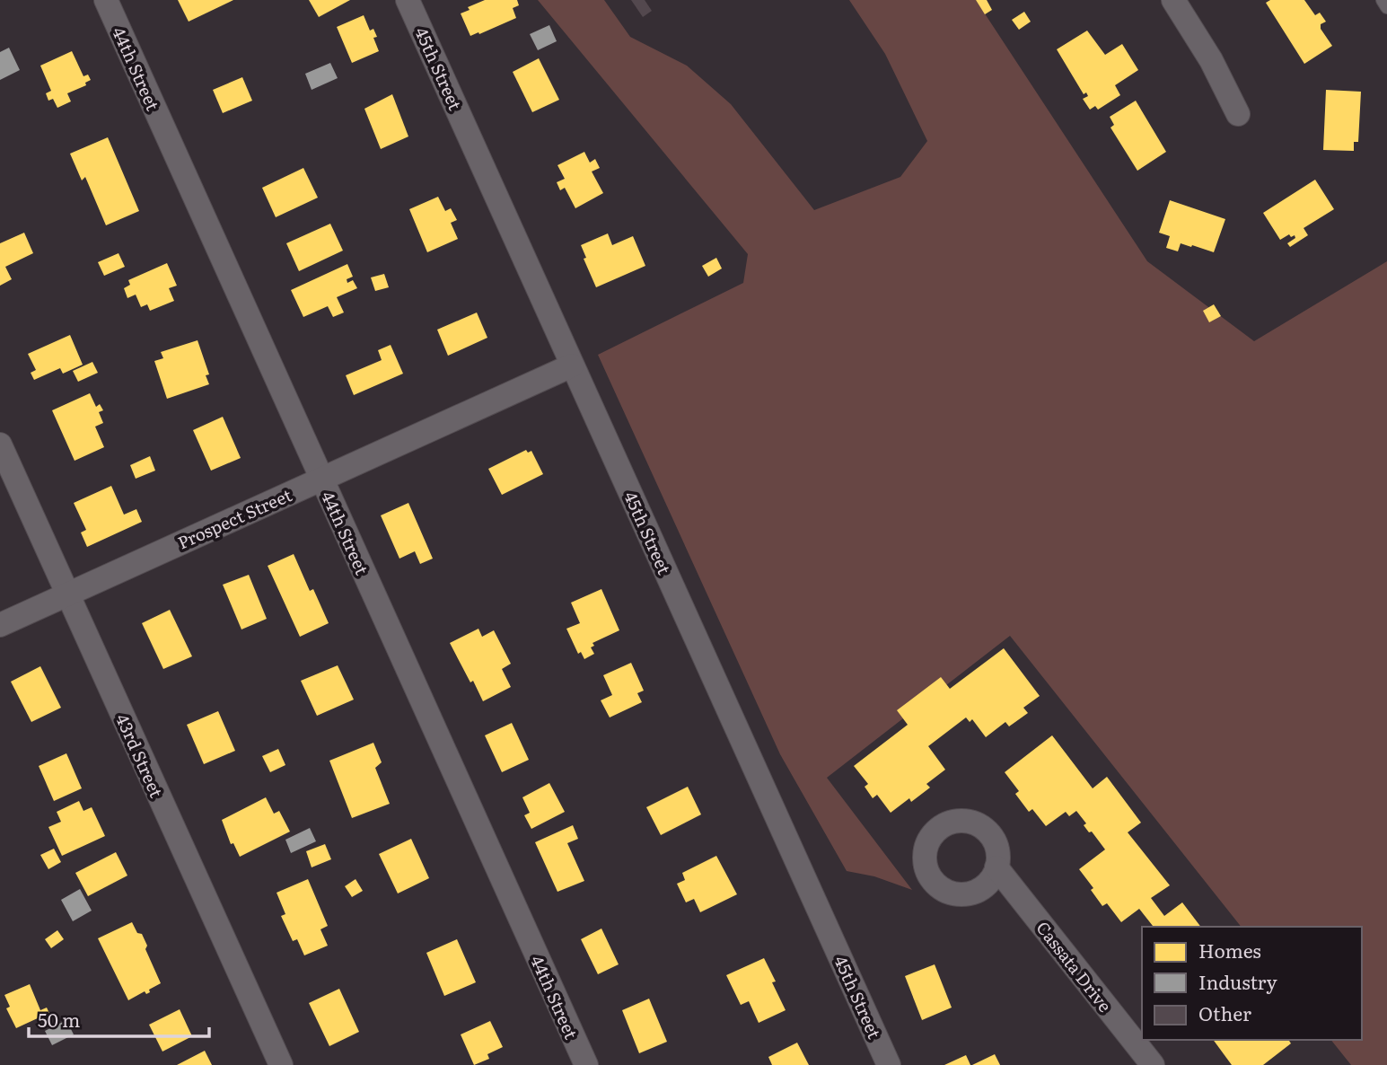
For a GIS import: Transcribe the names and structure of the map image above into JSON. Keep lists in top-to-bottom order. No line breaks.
{"streets":{"street":["44th Street","45th Street","Prospect Street","43rd Street","Cassata Drive"]},"crossings":[["44th Street","Prospect Street"],["45th Street","Prospect Street"],["Prospect Street","43rd Street"]],"legend":["Homes","Industry","Other"],"scale_bar":"50 m"}
